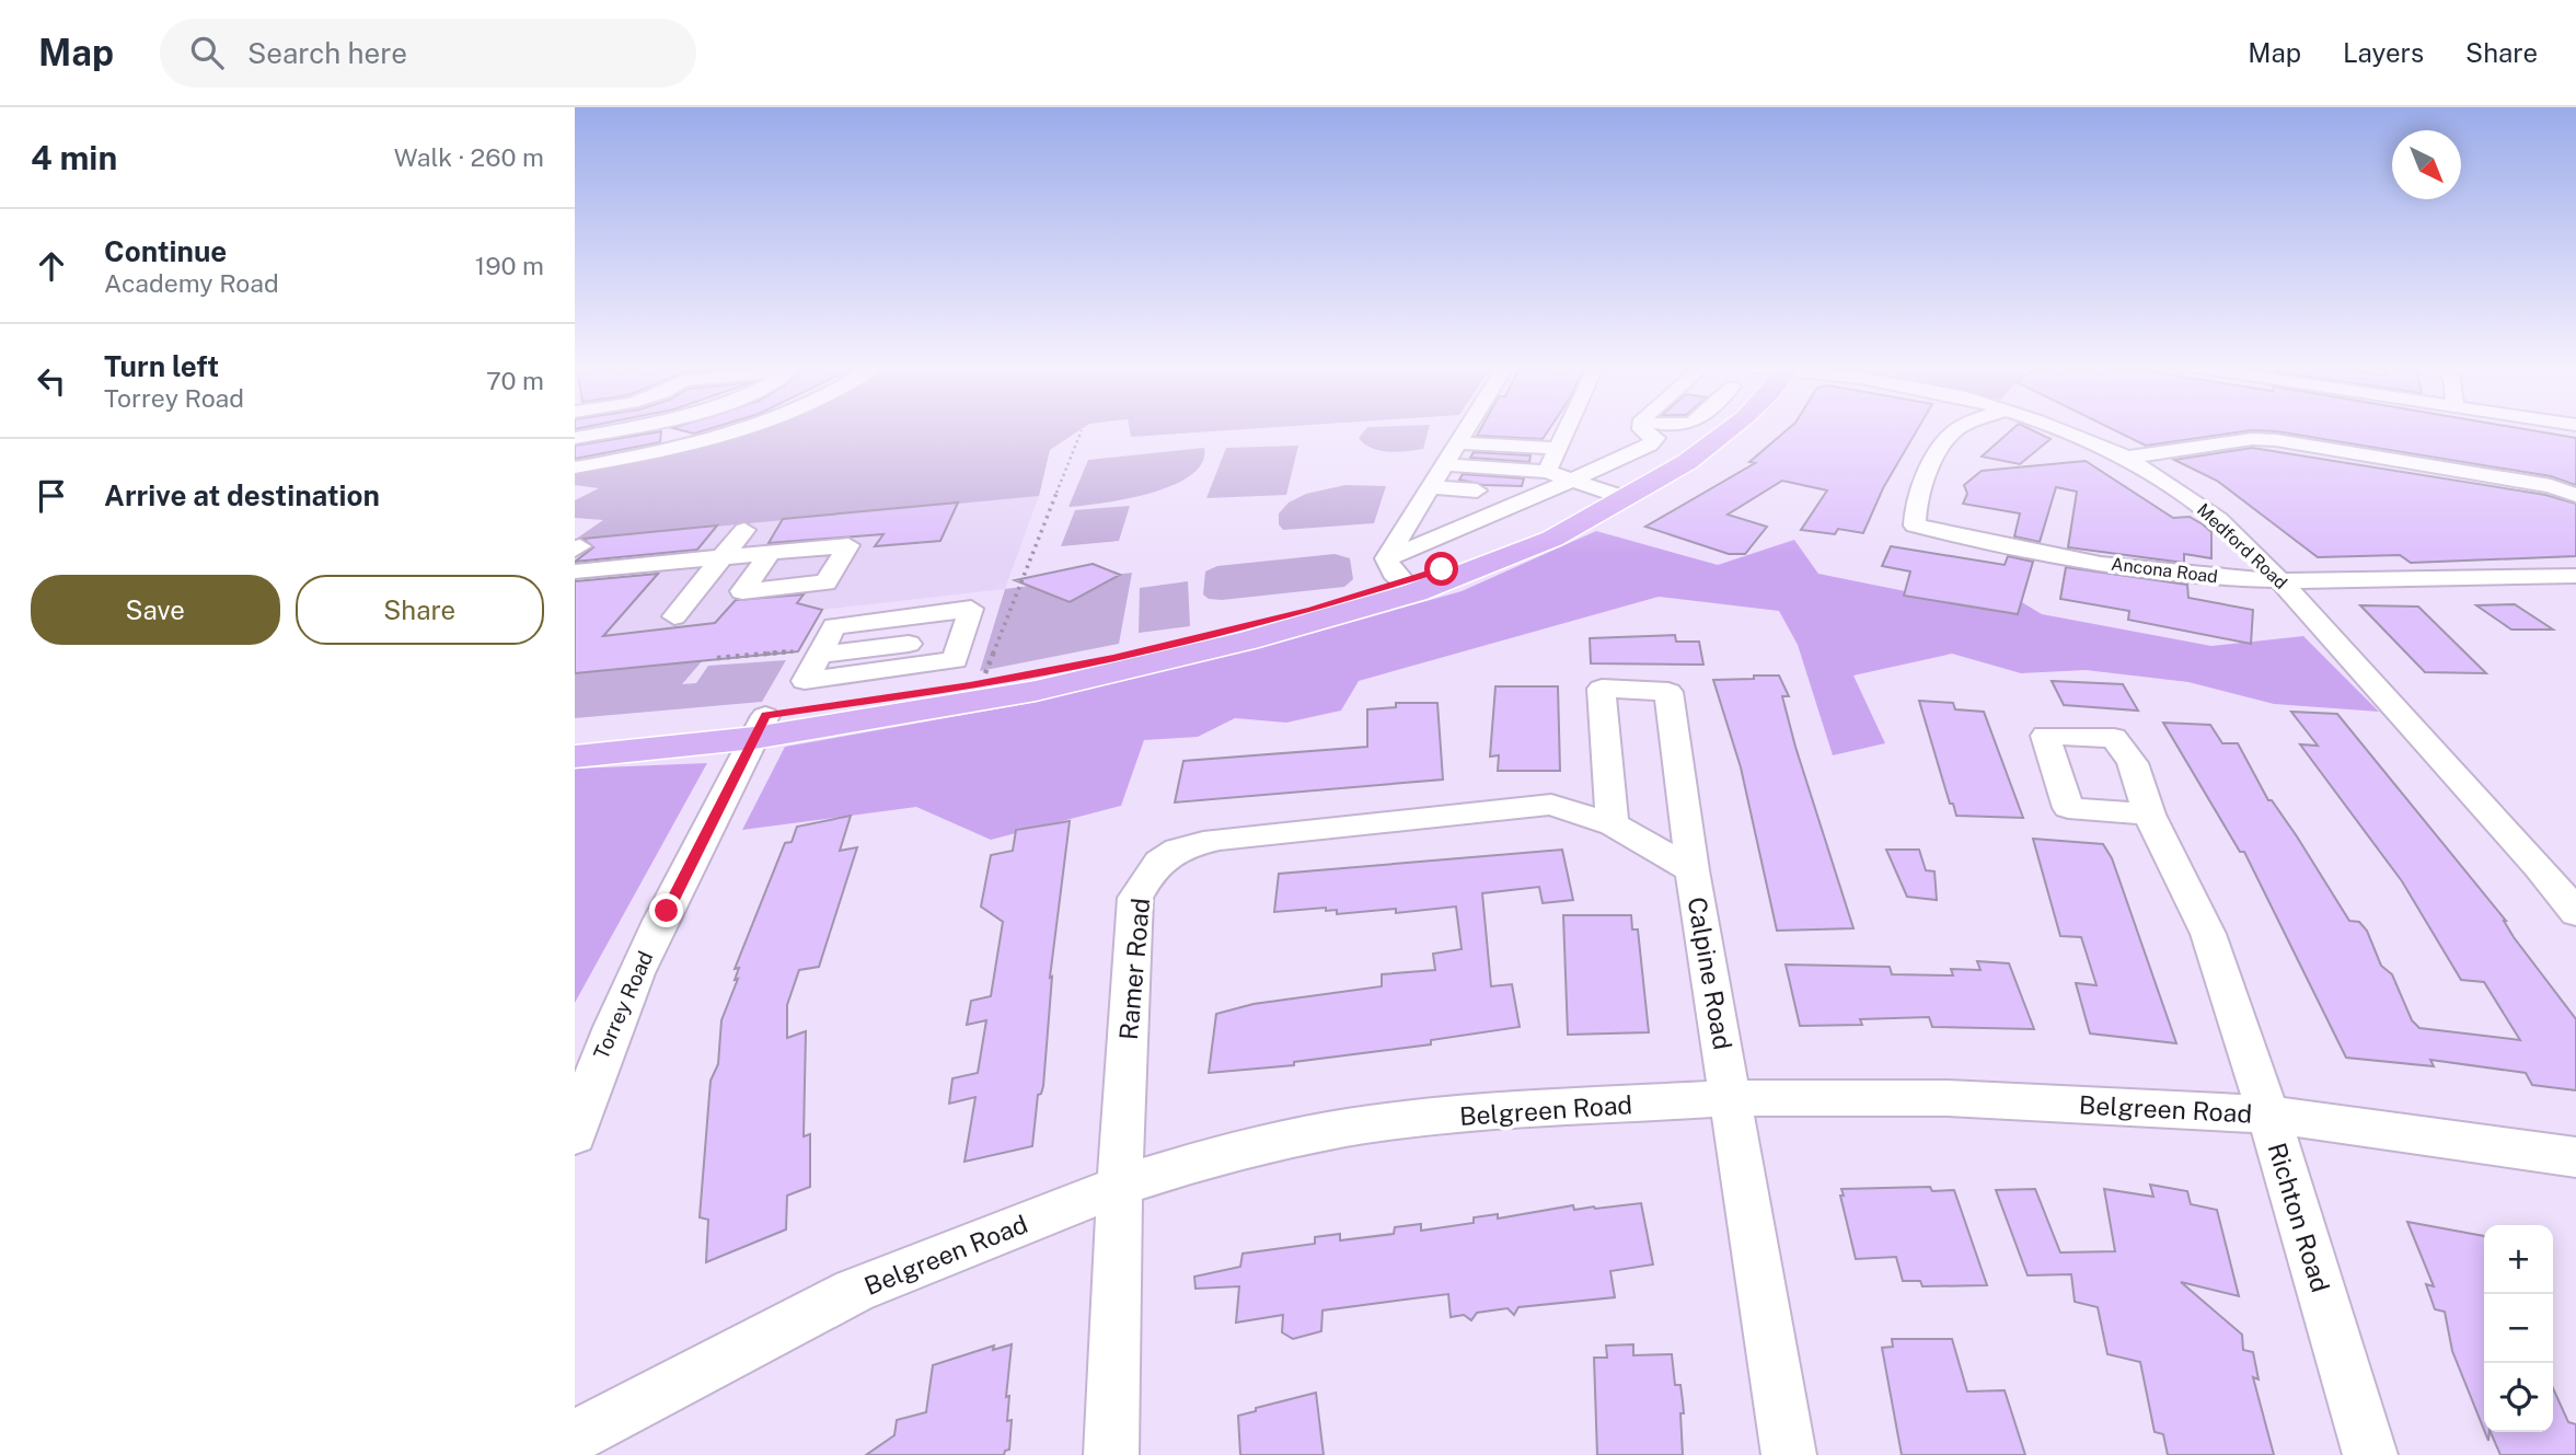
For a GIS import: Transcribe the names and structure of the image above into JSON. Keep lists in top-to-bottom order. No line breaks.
{"streets":{"street":["Medford Road","Ancona Road","Ramer Road","Calpine Road","Torrey Road","Belgreen Road","Richton Road"]},"crossings":[["Medford Road","Ancona Road"],["Ramer Road","Calpine Road"],["Ramer Road","Belgreen Road"],["Calpine Road","Belgreen Road"],["Belgreen Road","Richton Road"]],"north":"bottom right","page":{"header":"Map","search":"Search here","nav":["Map","Layers","Share"],"heading":["4 min","Walk · 260 m"],"list":[["Continue","Academy Road","190 m"],["Turn left","Torrey Road","70 m"],"Arrive at destination"],"buttons":["Save","Share"],"map_buttons":["+","−"]}}
